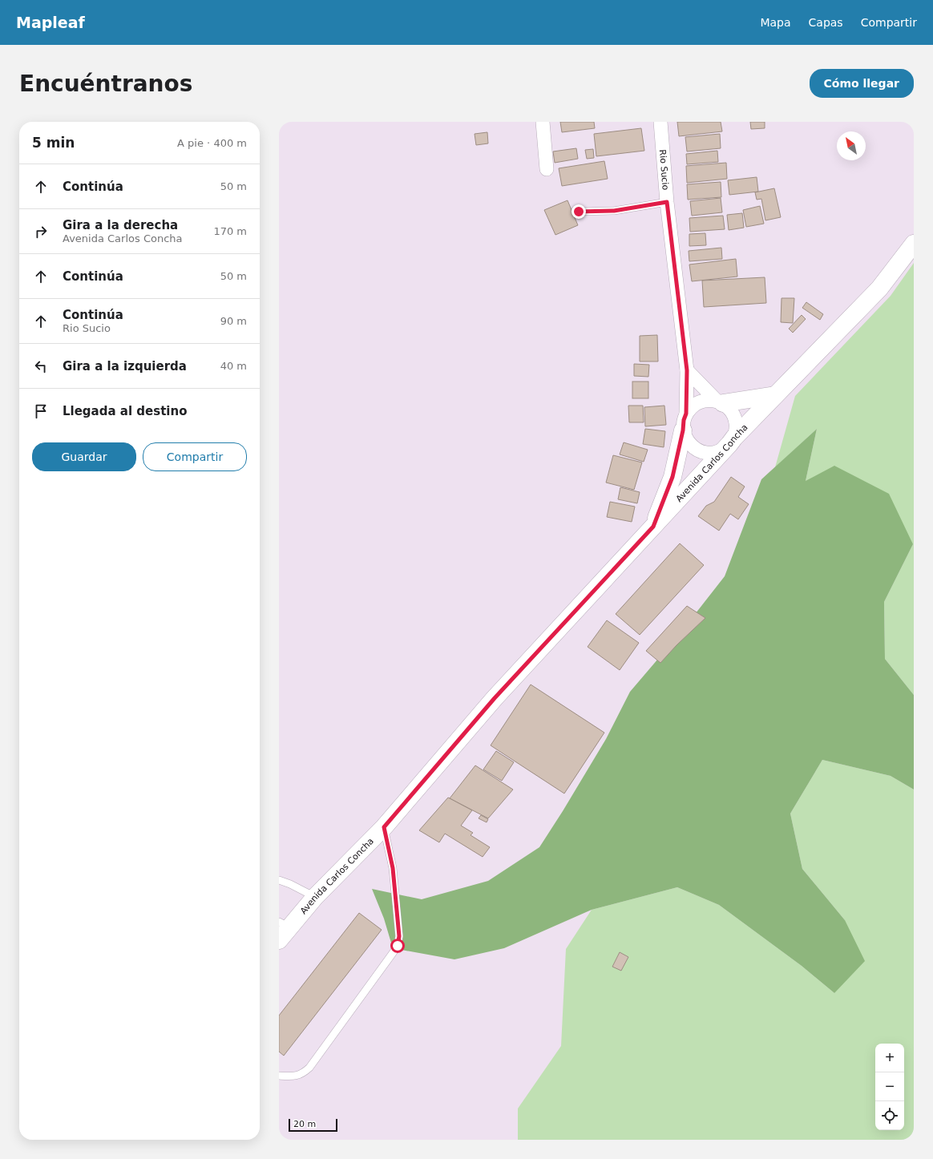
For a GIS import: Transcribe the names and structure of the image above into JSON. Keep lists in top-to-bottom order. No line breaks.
{"streets":{"street":["Rio Sucio","Avenida Carlos Concha"]},"crossings":[["Rio Sucio","Avenida Carlos Concha"]],"scale_bar":"20 m","north":"top left","page":{"header":"Mapleaf","nav":["Mapa","Capas","Compartir"],"buttons":["Cómo llegar",["Guardar","Compartir"]],"title":"Encuéntranos","heading":["5 min","A pie · 400 m"],"list":[["Continúa","50 m"],["Gira a la derecha","Avenida Carlos Concha","170 m"],["Continúa","50 m"],["Continúa","Rio Sucio","90 m"],["Gira a la izquierda","40 m"],"Llegada al destino"],"map_buttons":["+","−"],"scale":"20 m"}}
